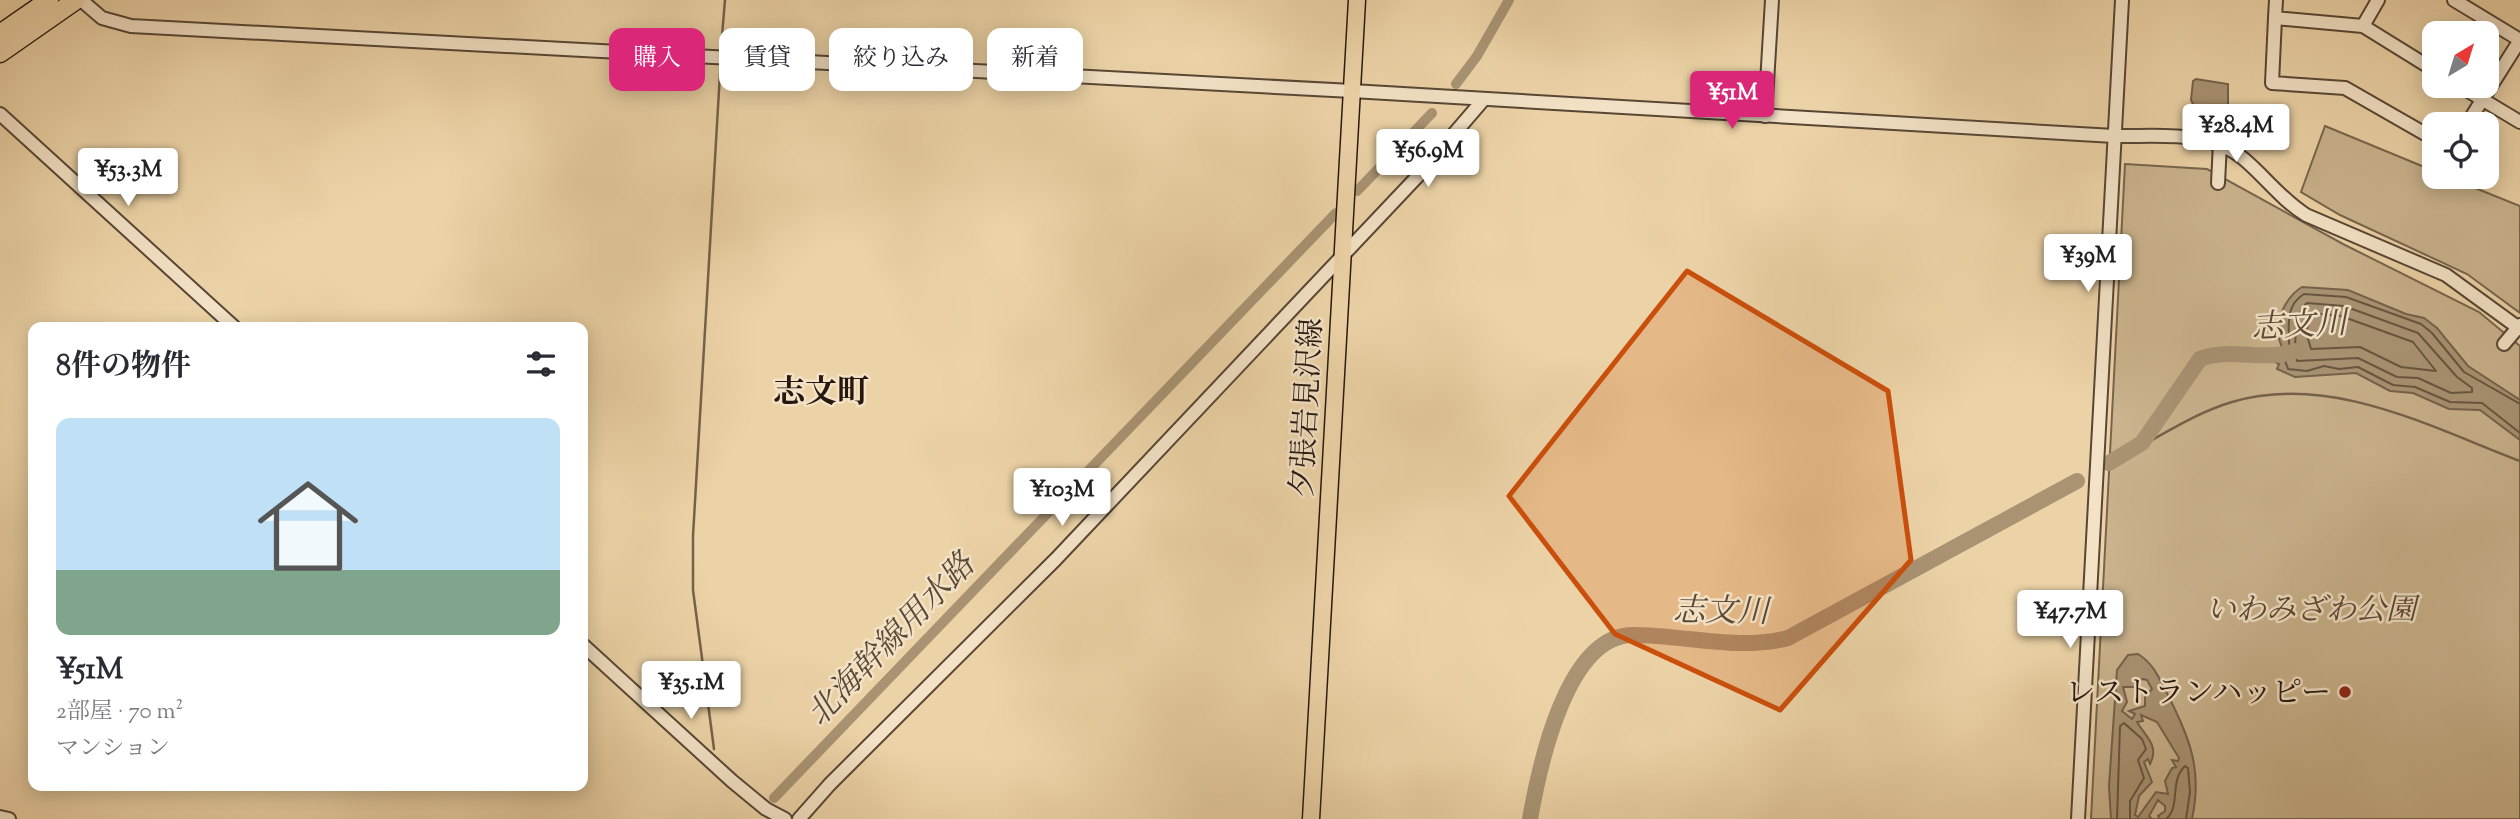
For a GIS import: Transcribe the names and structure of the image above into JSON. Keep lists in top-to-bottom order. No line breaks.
{"streets":{"main road":["夕張岩見沢線"]},"districts":["志文町"],"water":["志文川","北海幹線用水路"],"parks":["いわみざわ公園"],"places":["レストランハッピー"],"north":"top right","page":{"chip":["購入","賃貸","絞り込み","新着"],"price":["¥51M","¥28.4M","¥56.9M","¥53.3M","¥39M","¥103M","¥47.7M","¥35.1M"],"heading":"8件の物件","list":[{"name":"¥51M","note":"2部屋 · 70 m² · マンション"}]}}
